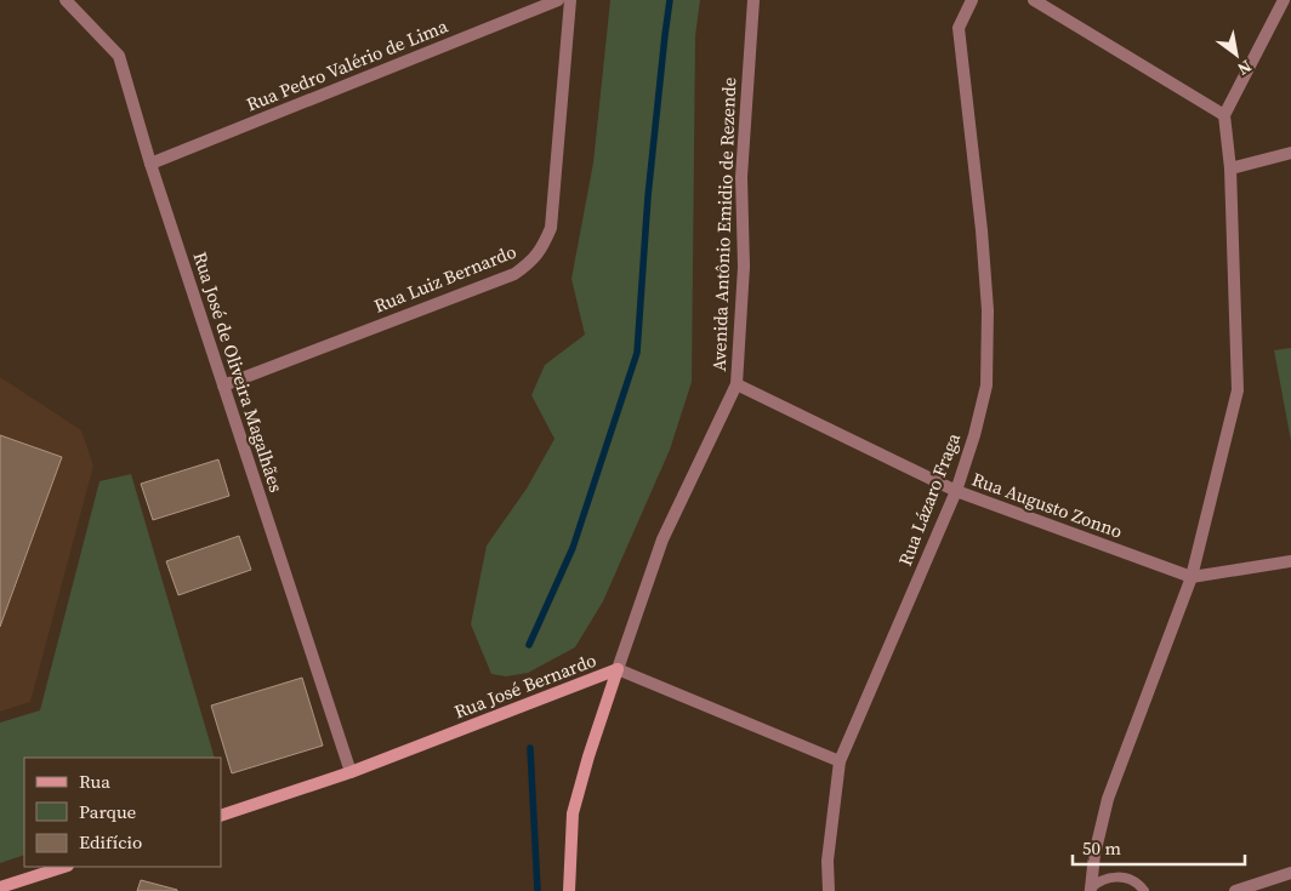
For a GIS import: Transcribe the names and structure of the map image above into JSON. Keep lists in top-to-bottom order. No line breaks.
{"streets":{"street":["Rua Pedro Valério de Lima","Avenida Antônio Emidio de Rezende","Rua Luiz Bernardo","Rua José de Oliveira Magalhães","Rua Lázaro Fraga","Rua Augusto Zonno","Rua José Bernardo"]},"crossings":[["Rua Pedro Valério de Lima","Rua José de Oliveira Magalhães"],["Avenida Antônio Emidio de Rezende","Rua Augusto Zonno"],["Avenida Antônio Emidio de Rezende","Rua José Bernardo"],["Rua Luiz Bernardo","Rua José de Oliveira Magalhães"],["Rua José de Oliveira Magalhães","Rua José Bernardo"],["Rua Lázaro Fraga","Rua Augusto Zonno"],["Rua Lázaro Fraga","Rua José Bernardo"]],"legend":["Rua","Parque","Edifício"],"scale_bar":"50 m","north":"bottom right"}
